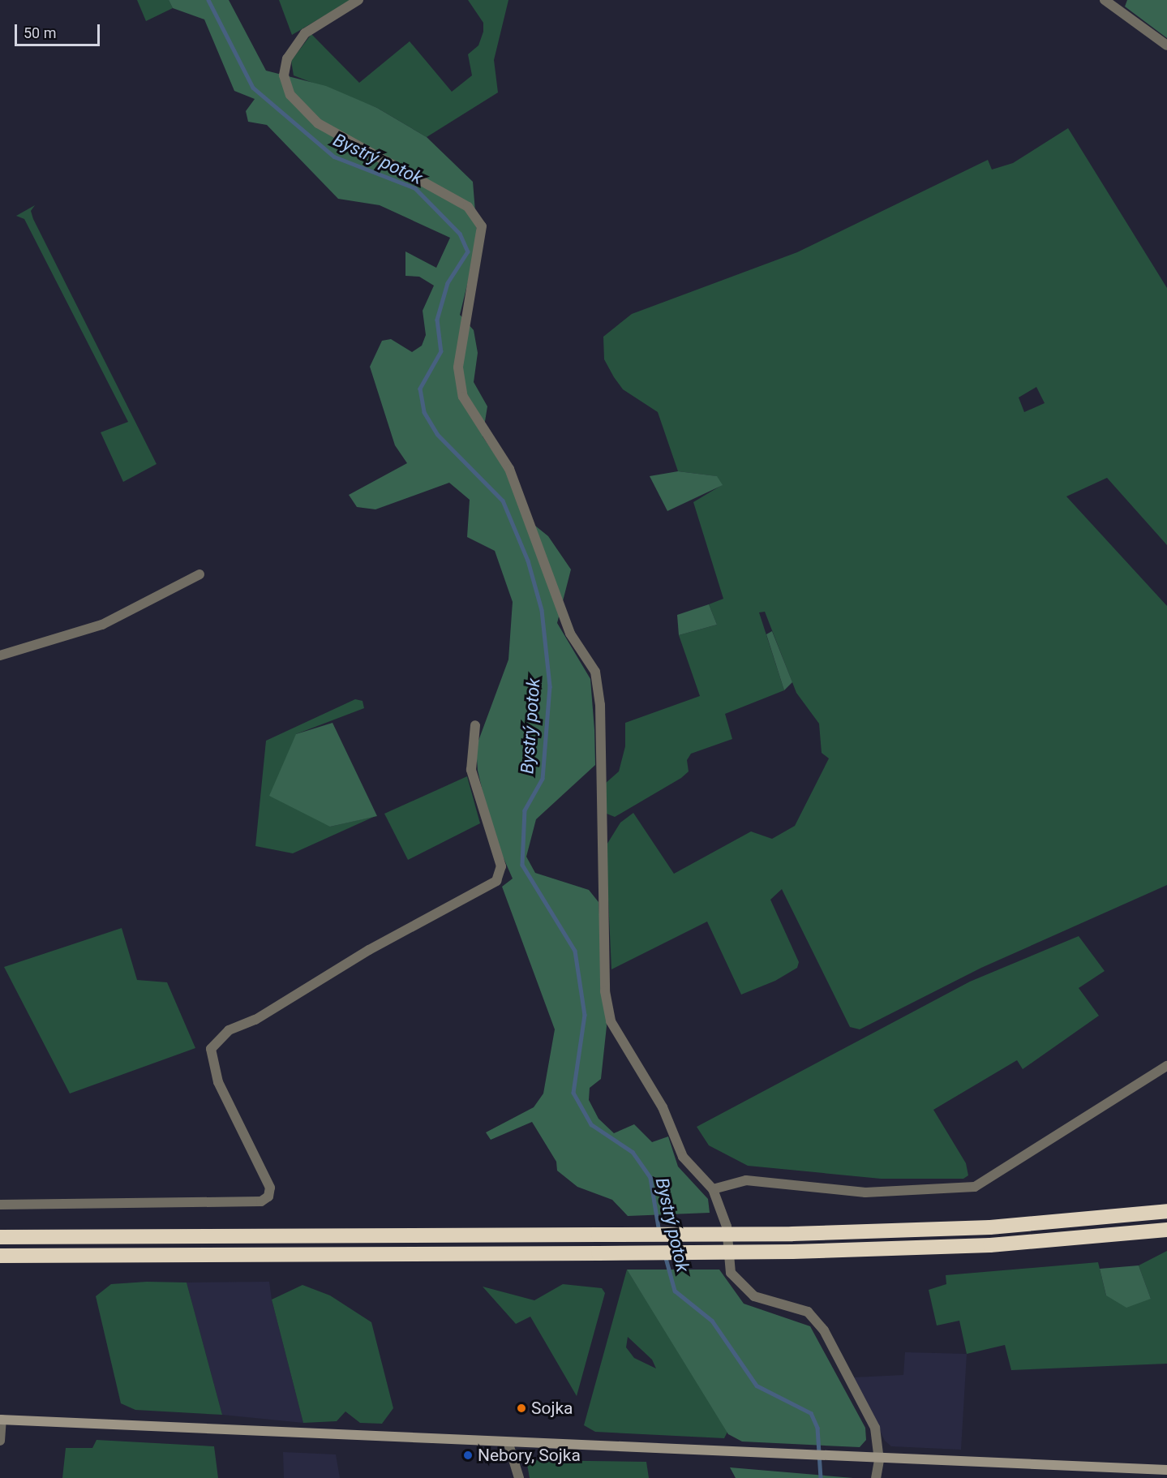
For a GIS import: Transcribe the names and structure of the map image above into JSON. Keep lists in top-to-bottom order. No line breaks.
{"water":["Bystrý potok"],"places":["Sojka","Nebory, Sojka"],"scale_bar":"50 m"}
